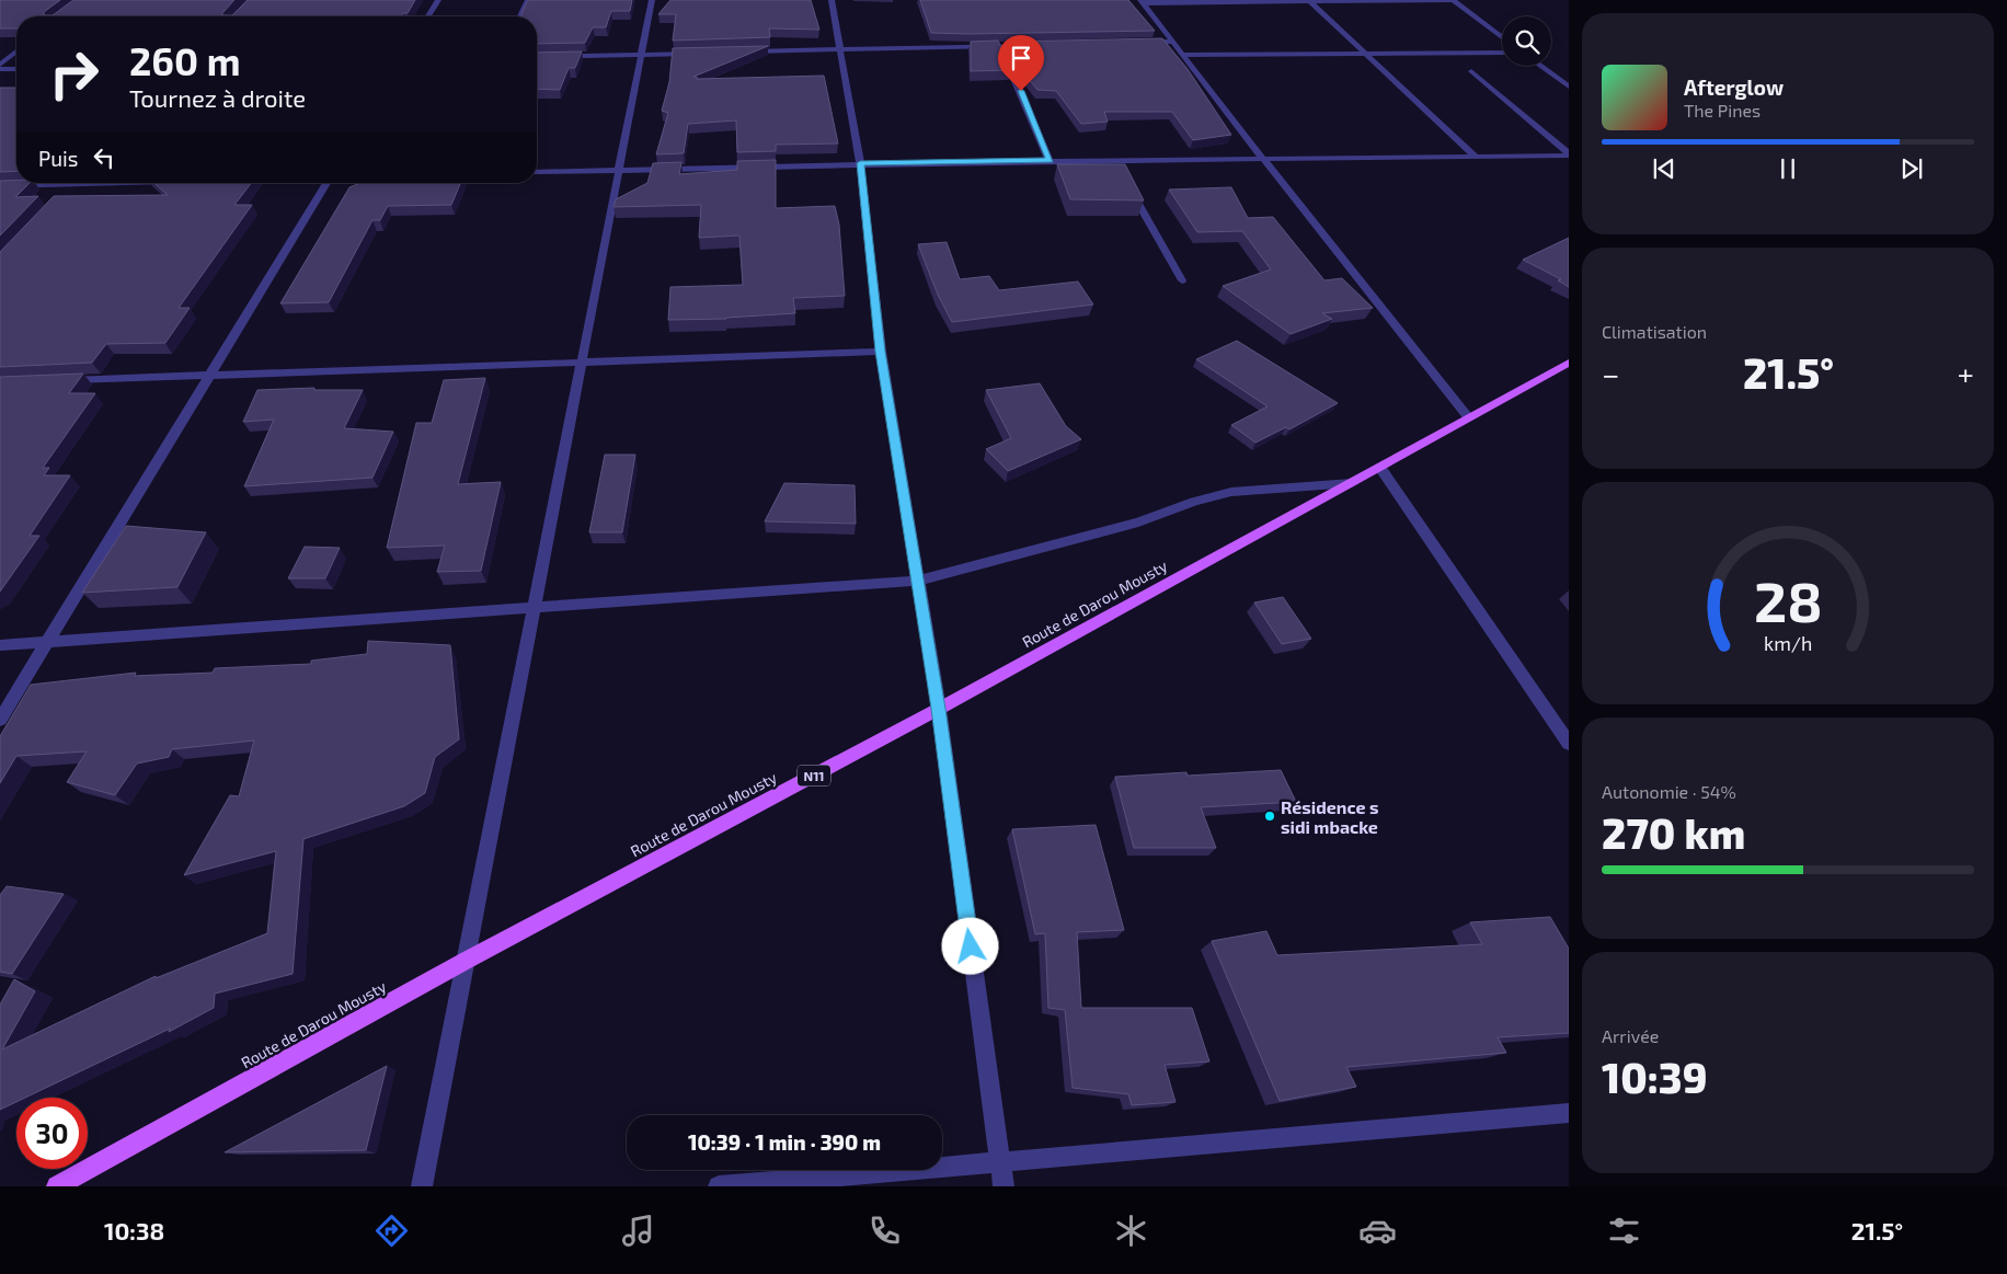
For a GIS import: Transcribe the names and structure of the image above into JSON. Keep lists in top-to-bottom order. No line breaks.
{"streets":{"main road":["Route de Darou Mousty","N11"]},"places":["Résidence s sidi mbacke"],"page":{"turn":["260 m","Tournez à droite"],"song":["Afterglow","The Pines"],"then":"Puis","tile":["Climatisation",["Autonomie · 54%","270 km"],["Arrivée","10:39"]],"heat":["−","21.5°","+"],"limit":"30","trip":"10:39 · 1 min · 390 m","tabs":["10:38","21.5°"],"gauge":["28","km/h"]}}
